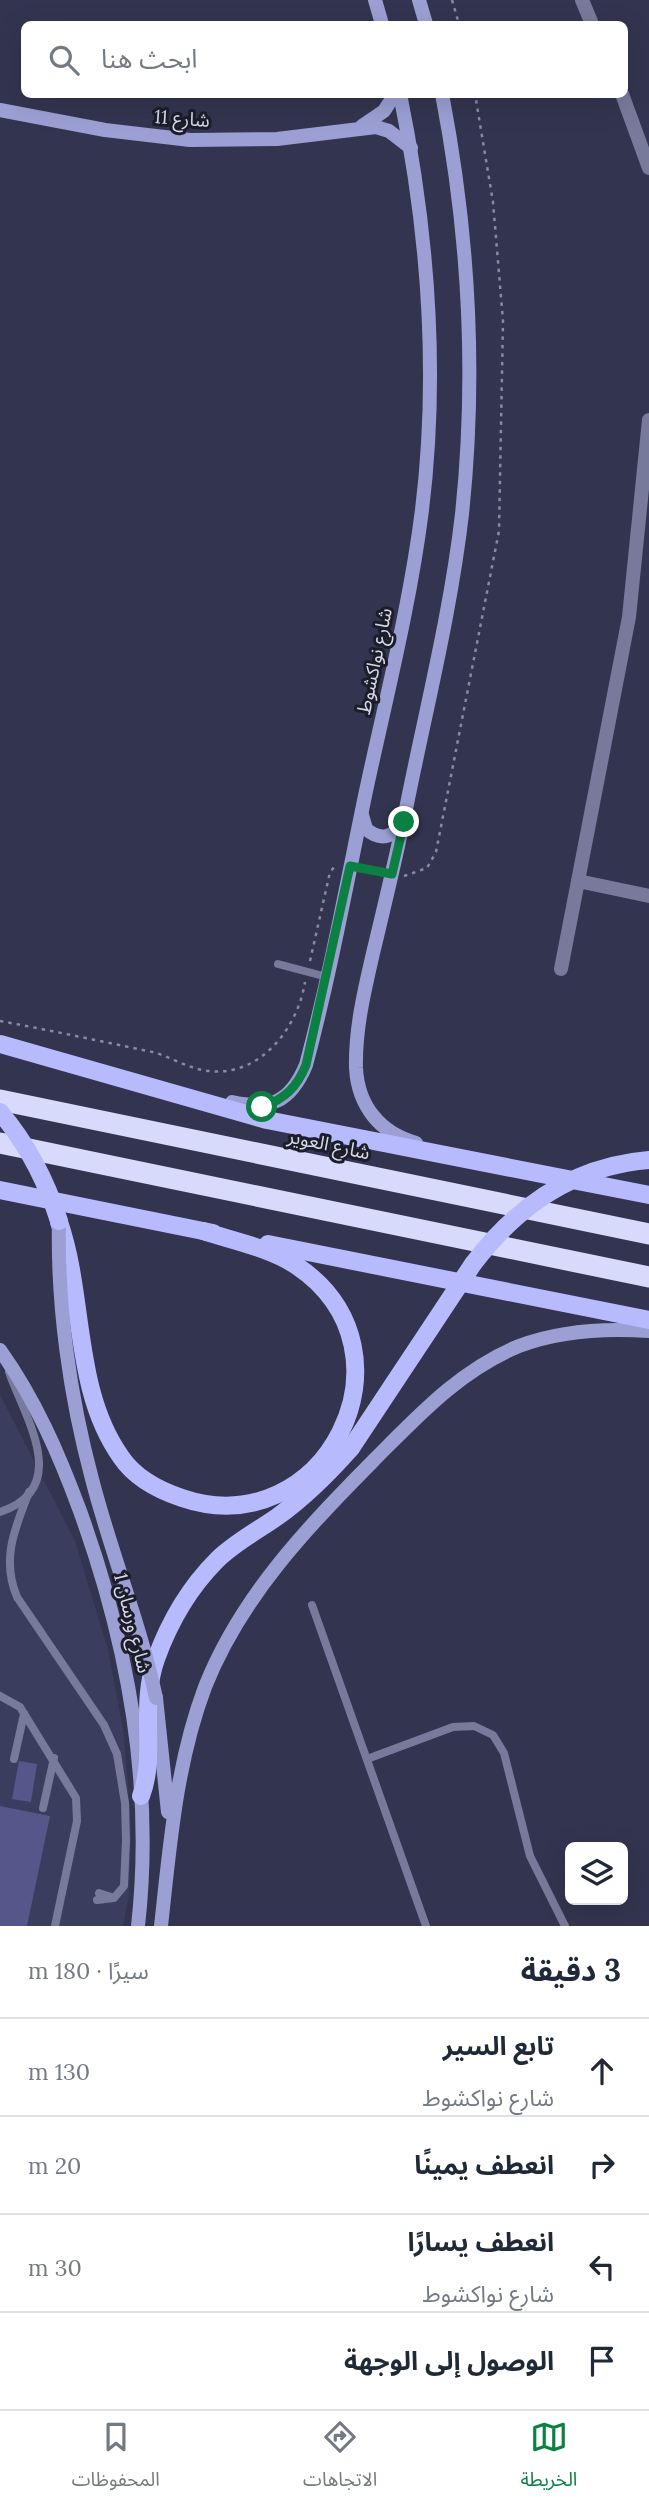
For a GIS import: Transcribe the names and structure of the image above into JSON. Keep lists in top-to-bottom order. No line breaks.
{"streets":{"highway":["شارع العوير"],"street":["شارع 11","شارع نواكشوط","شارع ورسان 1"]},"crossings":[["شارع 11","شارع نواكشوط"]],"page":{"search":"ابحث هنا","heading":["3 دقيقة","سيرًا · 180 m"],"list":[["تابع السير","شارع نواكشوط","130 m"],["انعطف يمينًا","20 m"],["انعطف يسارًا","شارع نواكشوط","30 m"],"الوصول إلى الوجهة"],"nav":["الخريطة","الاتجاهات","المحفوظات"]}}
